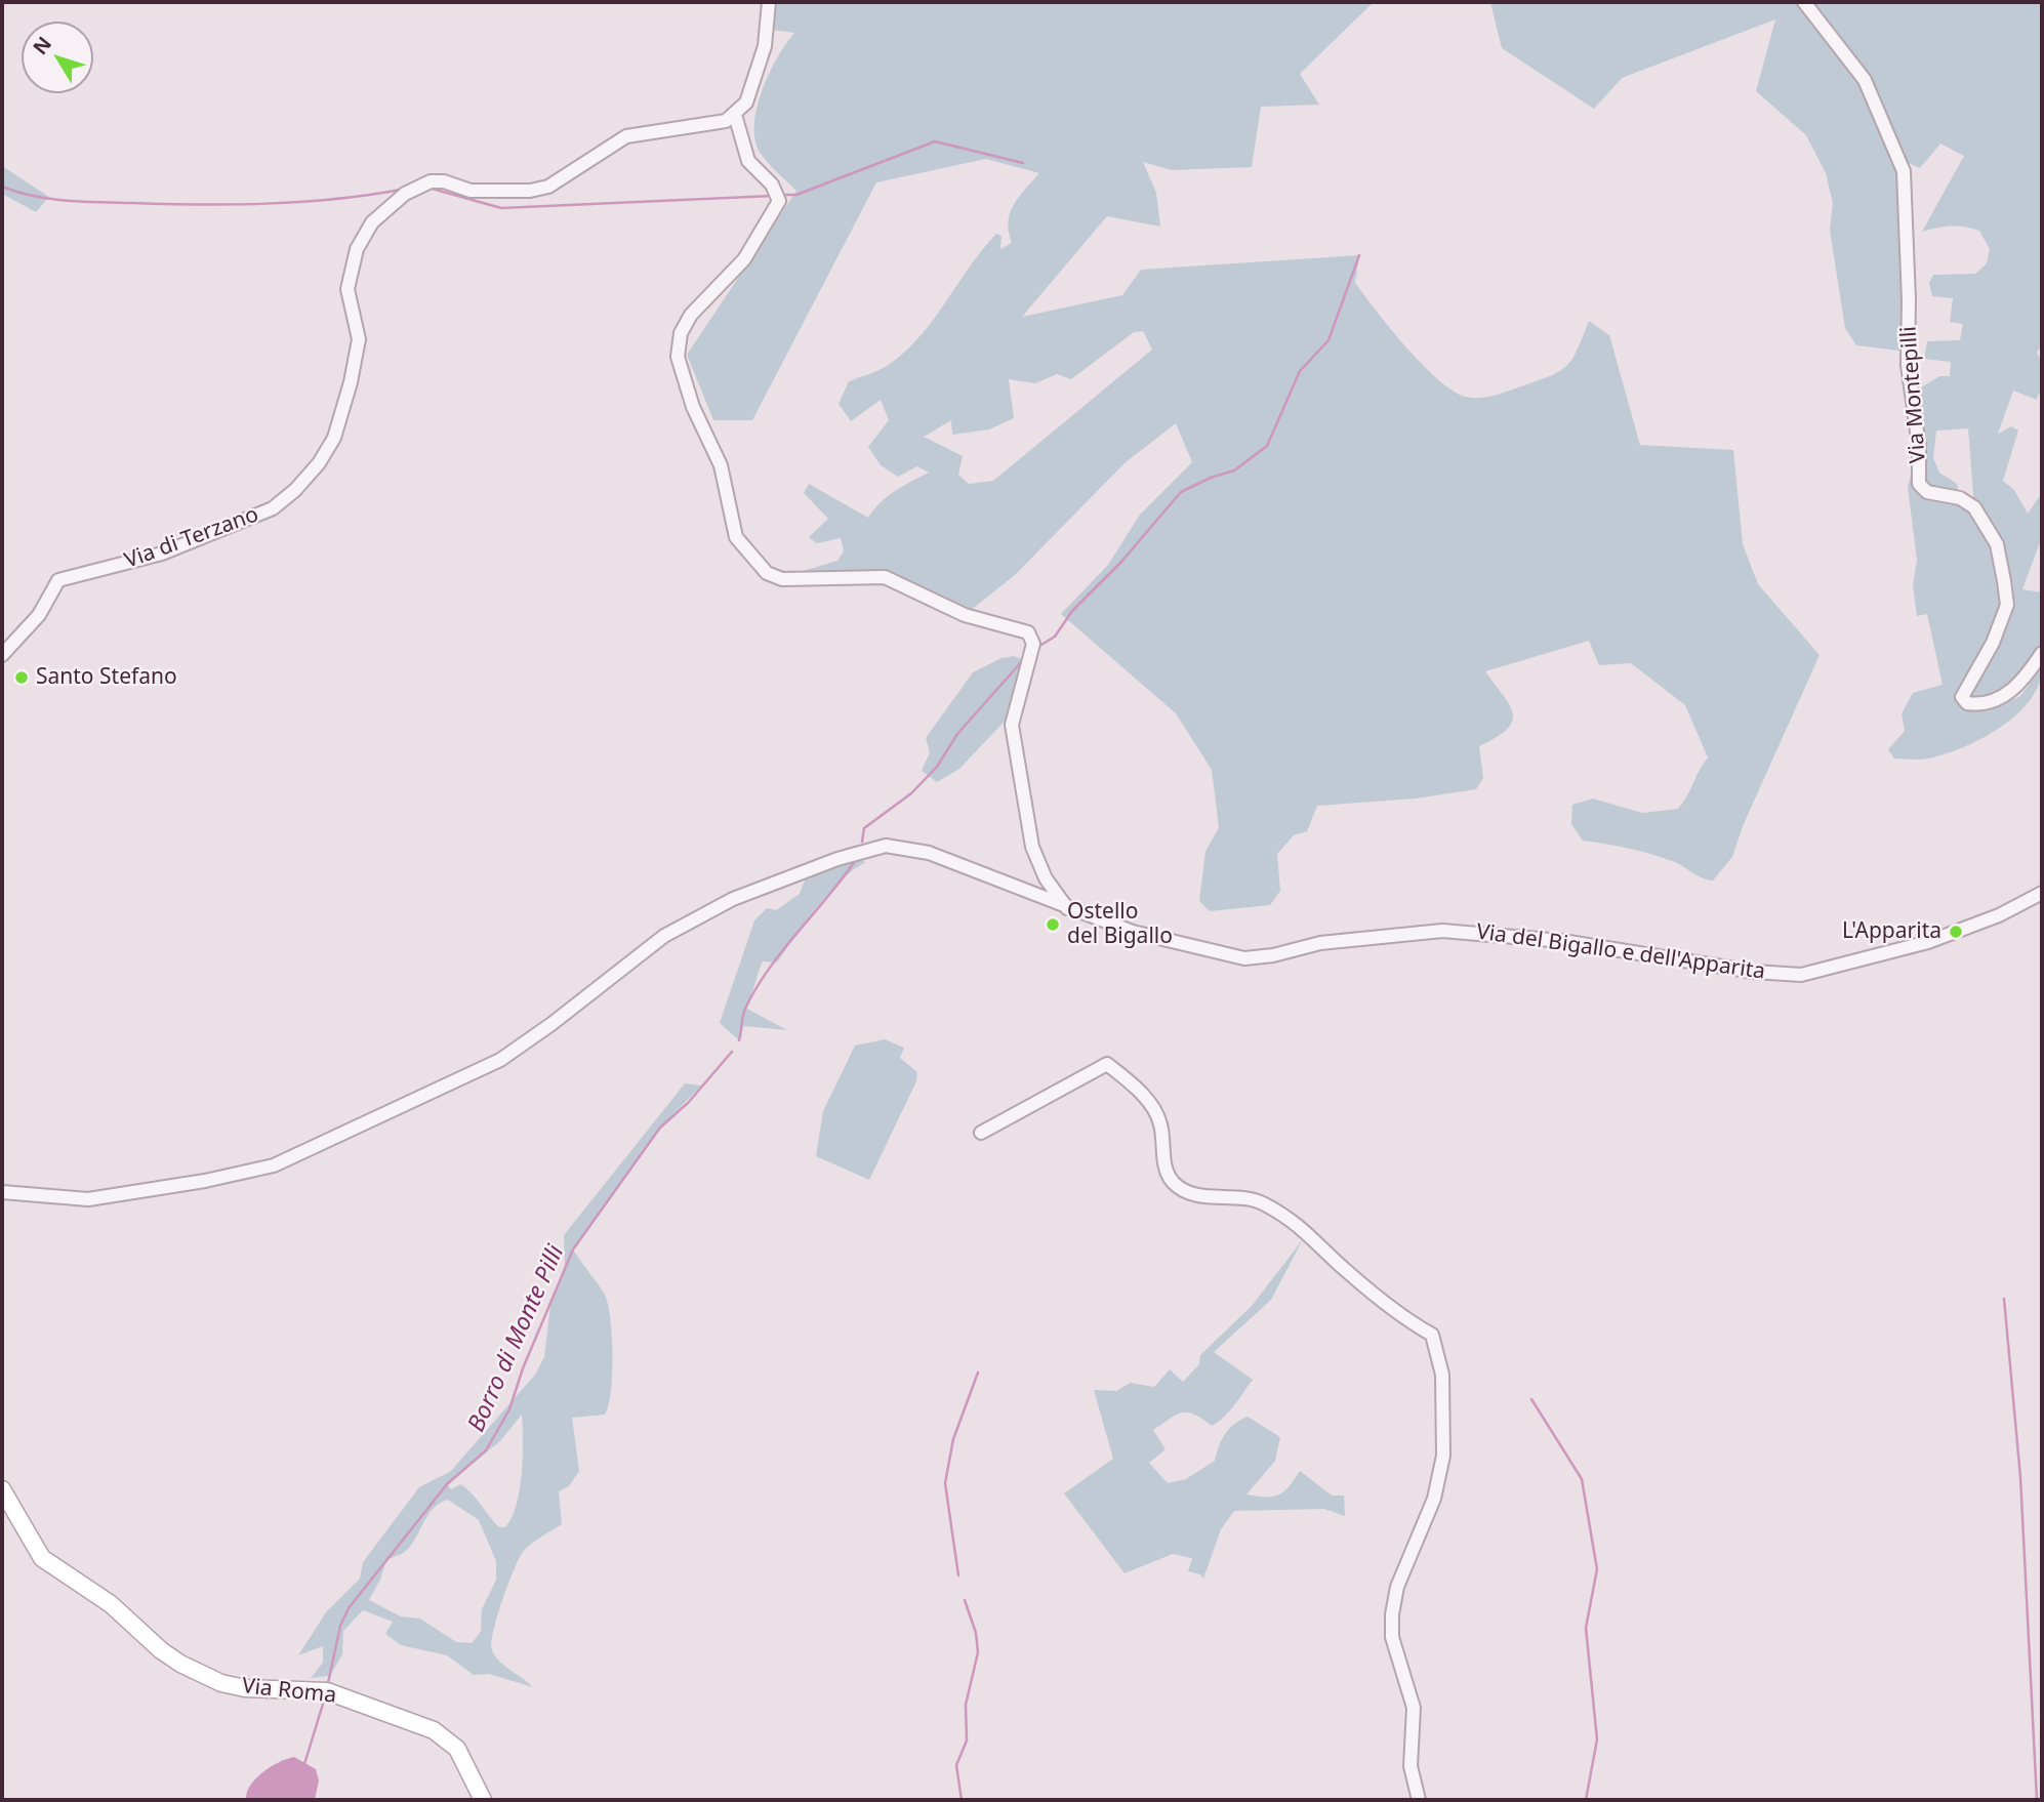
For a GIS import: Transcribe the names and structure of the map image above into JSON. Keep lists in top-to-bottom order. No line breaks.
{"streets":{"main road":["Via Roma"],"street":["Via Montepilli","Via di Terzano","Via del Bigallo e dell'Apparita"]},"water":["Borro di Monte Pilli"],"places":["Santo Stefano","Ostello del Bigallo","L'Apparita"],"north":"top left"}
